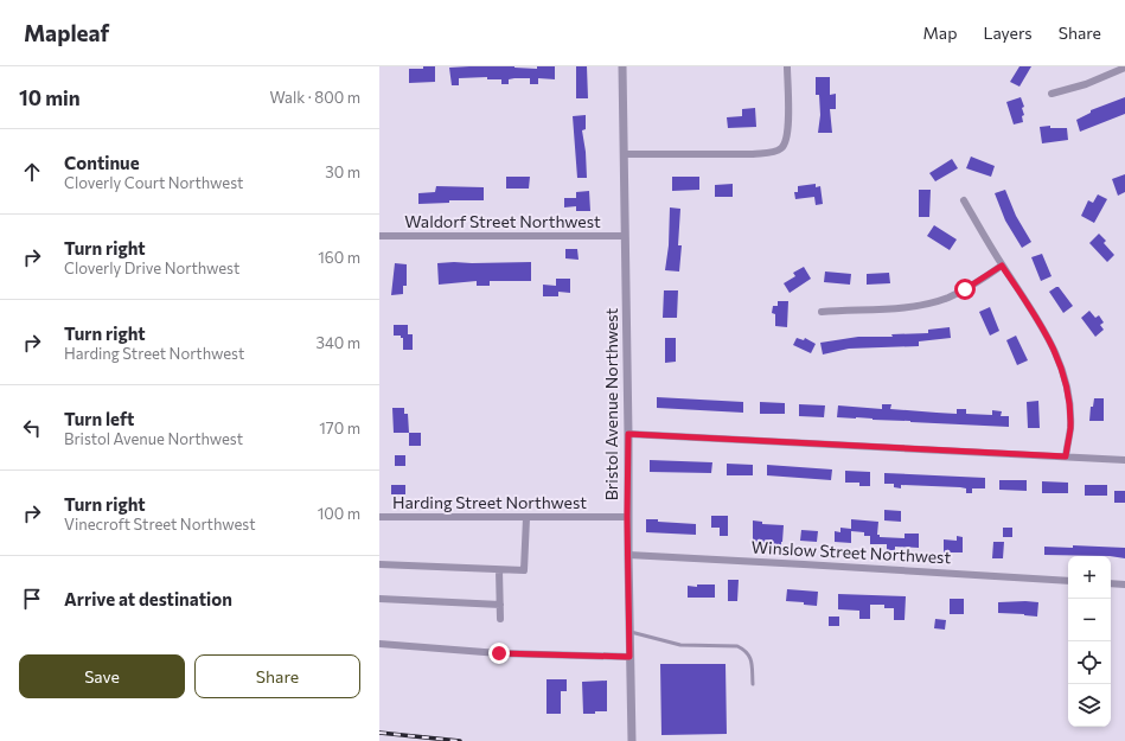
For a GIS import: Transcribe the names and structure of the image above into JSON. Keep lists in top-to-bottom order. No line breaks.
{"streets":{"street":["Waldorf Street Northwest","Bristol Avenue Northwest","Harding Street Northwest","Winslow Street Northwest"]},"crossings":[["Waldorf Street Northwest","Bristol Avenue Northwest"],["Bristol Avenue Northwest","Harding Street Northwest"],["Bristol Avenue Northwest","Winslow Street Northwest"]],"page":{"header":"Mapleaf","nav":["Map","Layers","Share"],"heading":["10 min","Walk · 800 m"],"list":[["Continue","Cloverly Court Northwest","30 m"],["Turn right","Cloverly Drive Northwest","160 m"],["Turn right","Harding Street Northwest","340 m"],["Turn left","Bristol Avenue Northwest","170 m"],["Turn right","Vinecroft Street Northwest","100 m"],"Arrive at destination"],"map_buttons":["+","−"],"buttons":["Save","Share"]}}
